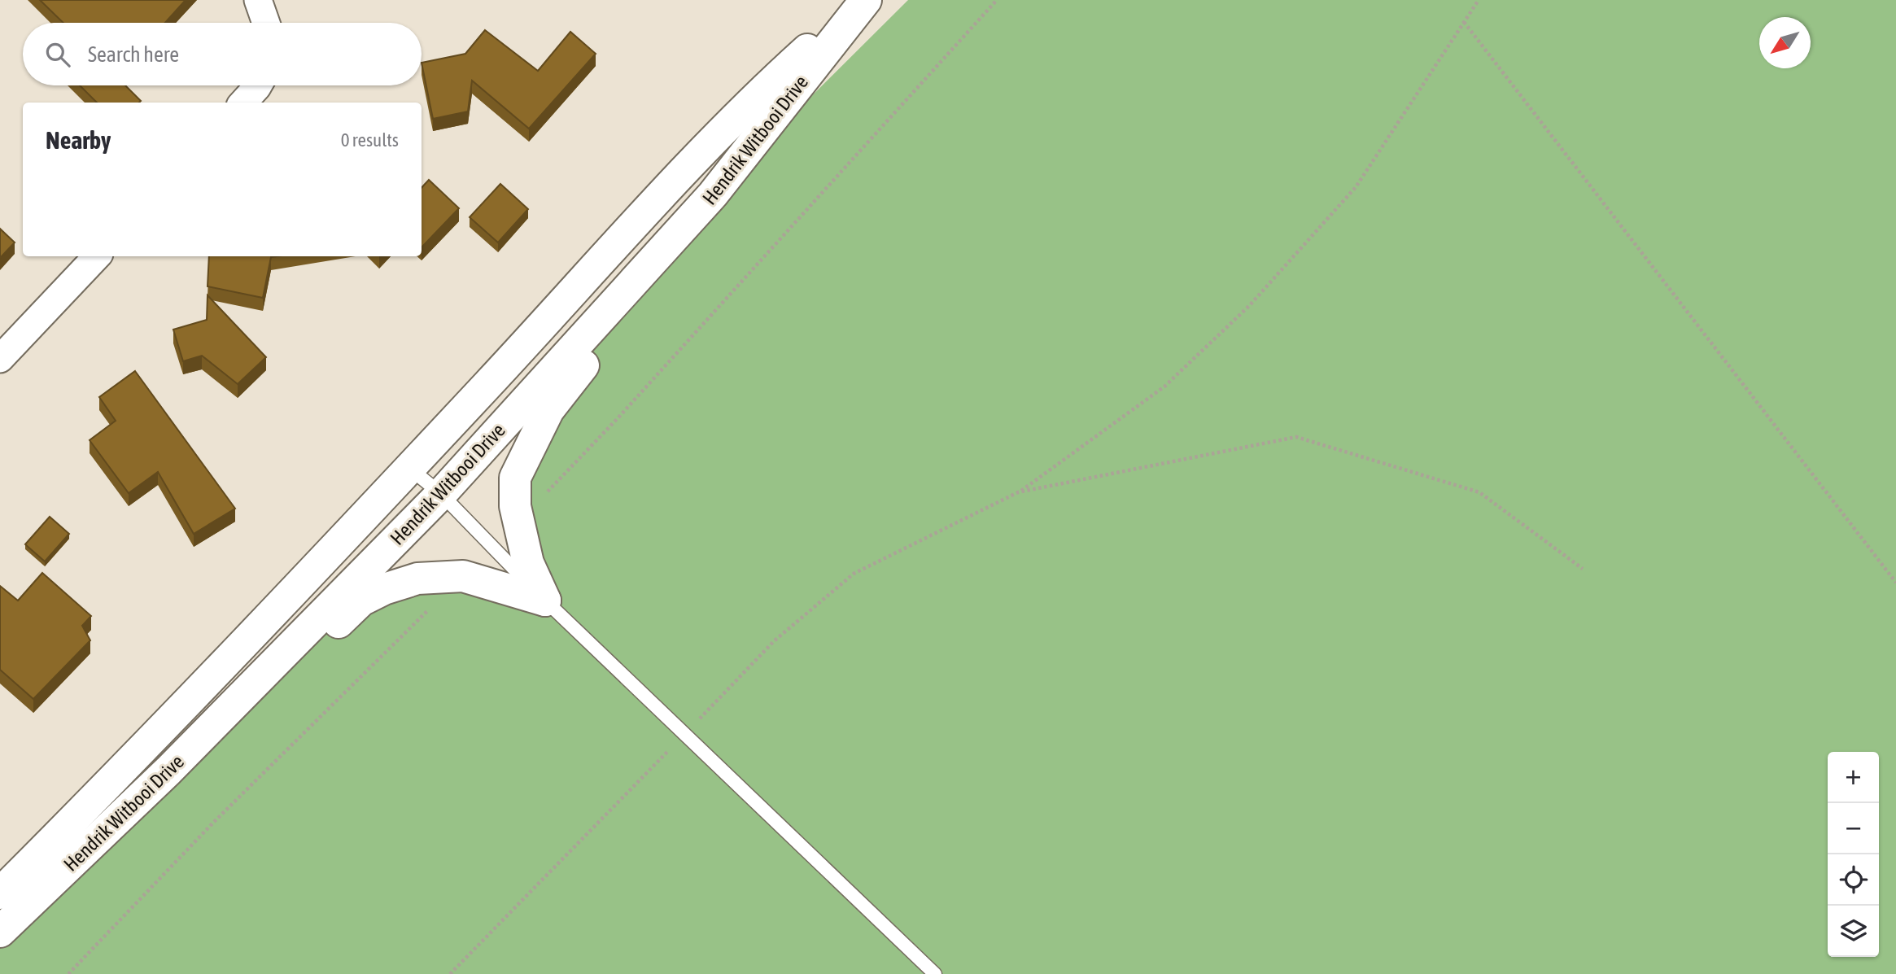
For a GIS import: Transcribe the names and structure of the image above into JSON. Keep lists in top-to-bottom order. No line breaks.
{"streets":{"main road":["Hendrik Witbooi Drive"]},"north":"bottom left","page":{"search":"Search here","heading":["Nearby","0 results"],"map_buttons":["+","−"]}}
